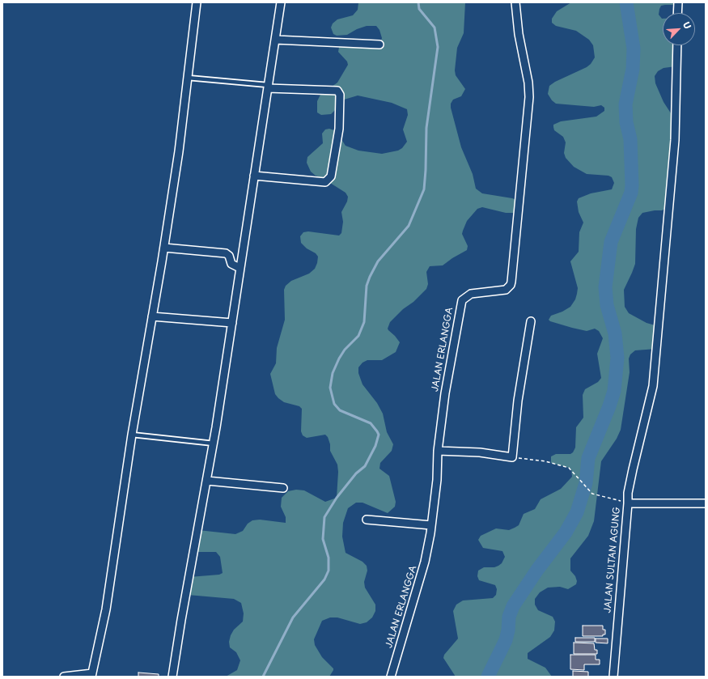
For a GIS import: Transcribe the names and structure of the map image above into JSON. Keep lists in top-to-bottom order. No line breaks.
{"streets":{"street":["JALAN ERLANGGA","JALAN SULTAN AGUNG"]},"north":"top right"}
